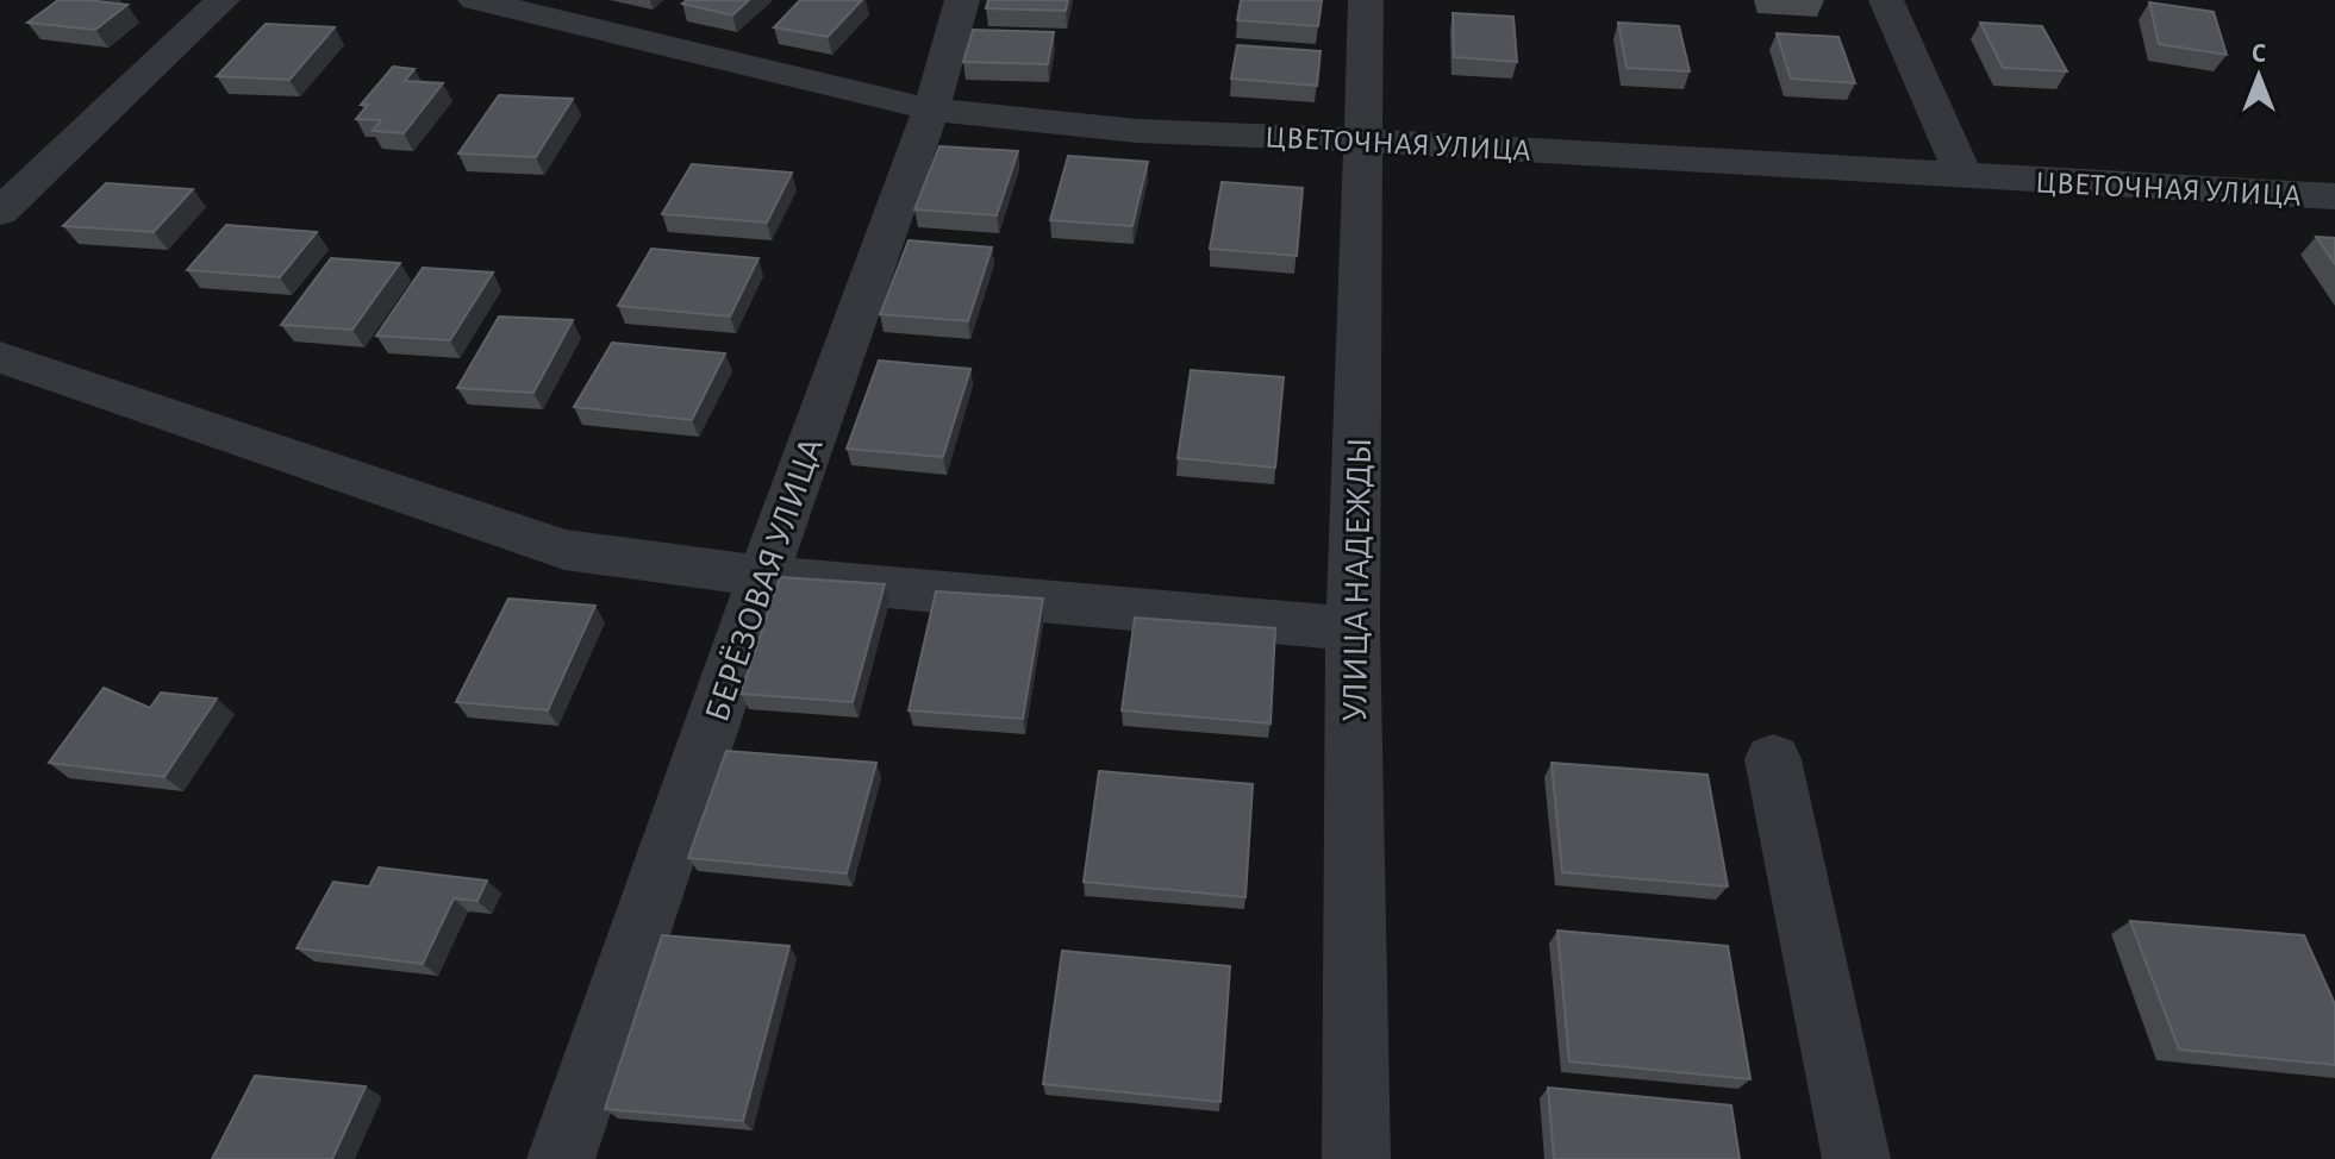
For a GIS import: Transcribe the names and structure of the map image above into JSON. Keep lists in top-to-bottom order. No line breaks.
{"streets":{"street":["ЦВЕТОЧНАЯ УЛИЦА","БЕРЁЗОВАЯ УЛИЦА","УЛИЦА НАДЕЖДЫ"]},"crossings":[["ЦВЕТОЧНАЯ УЛИЦА","БЕРЁЗОВАЯ УЛИЦА"],["ЦВЕТОЧНАЯ УЛИЦА","УЛИЦА НАДЕЖДЫ"]],"north":"top"}
